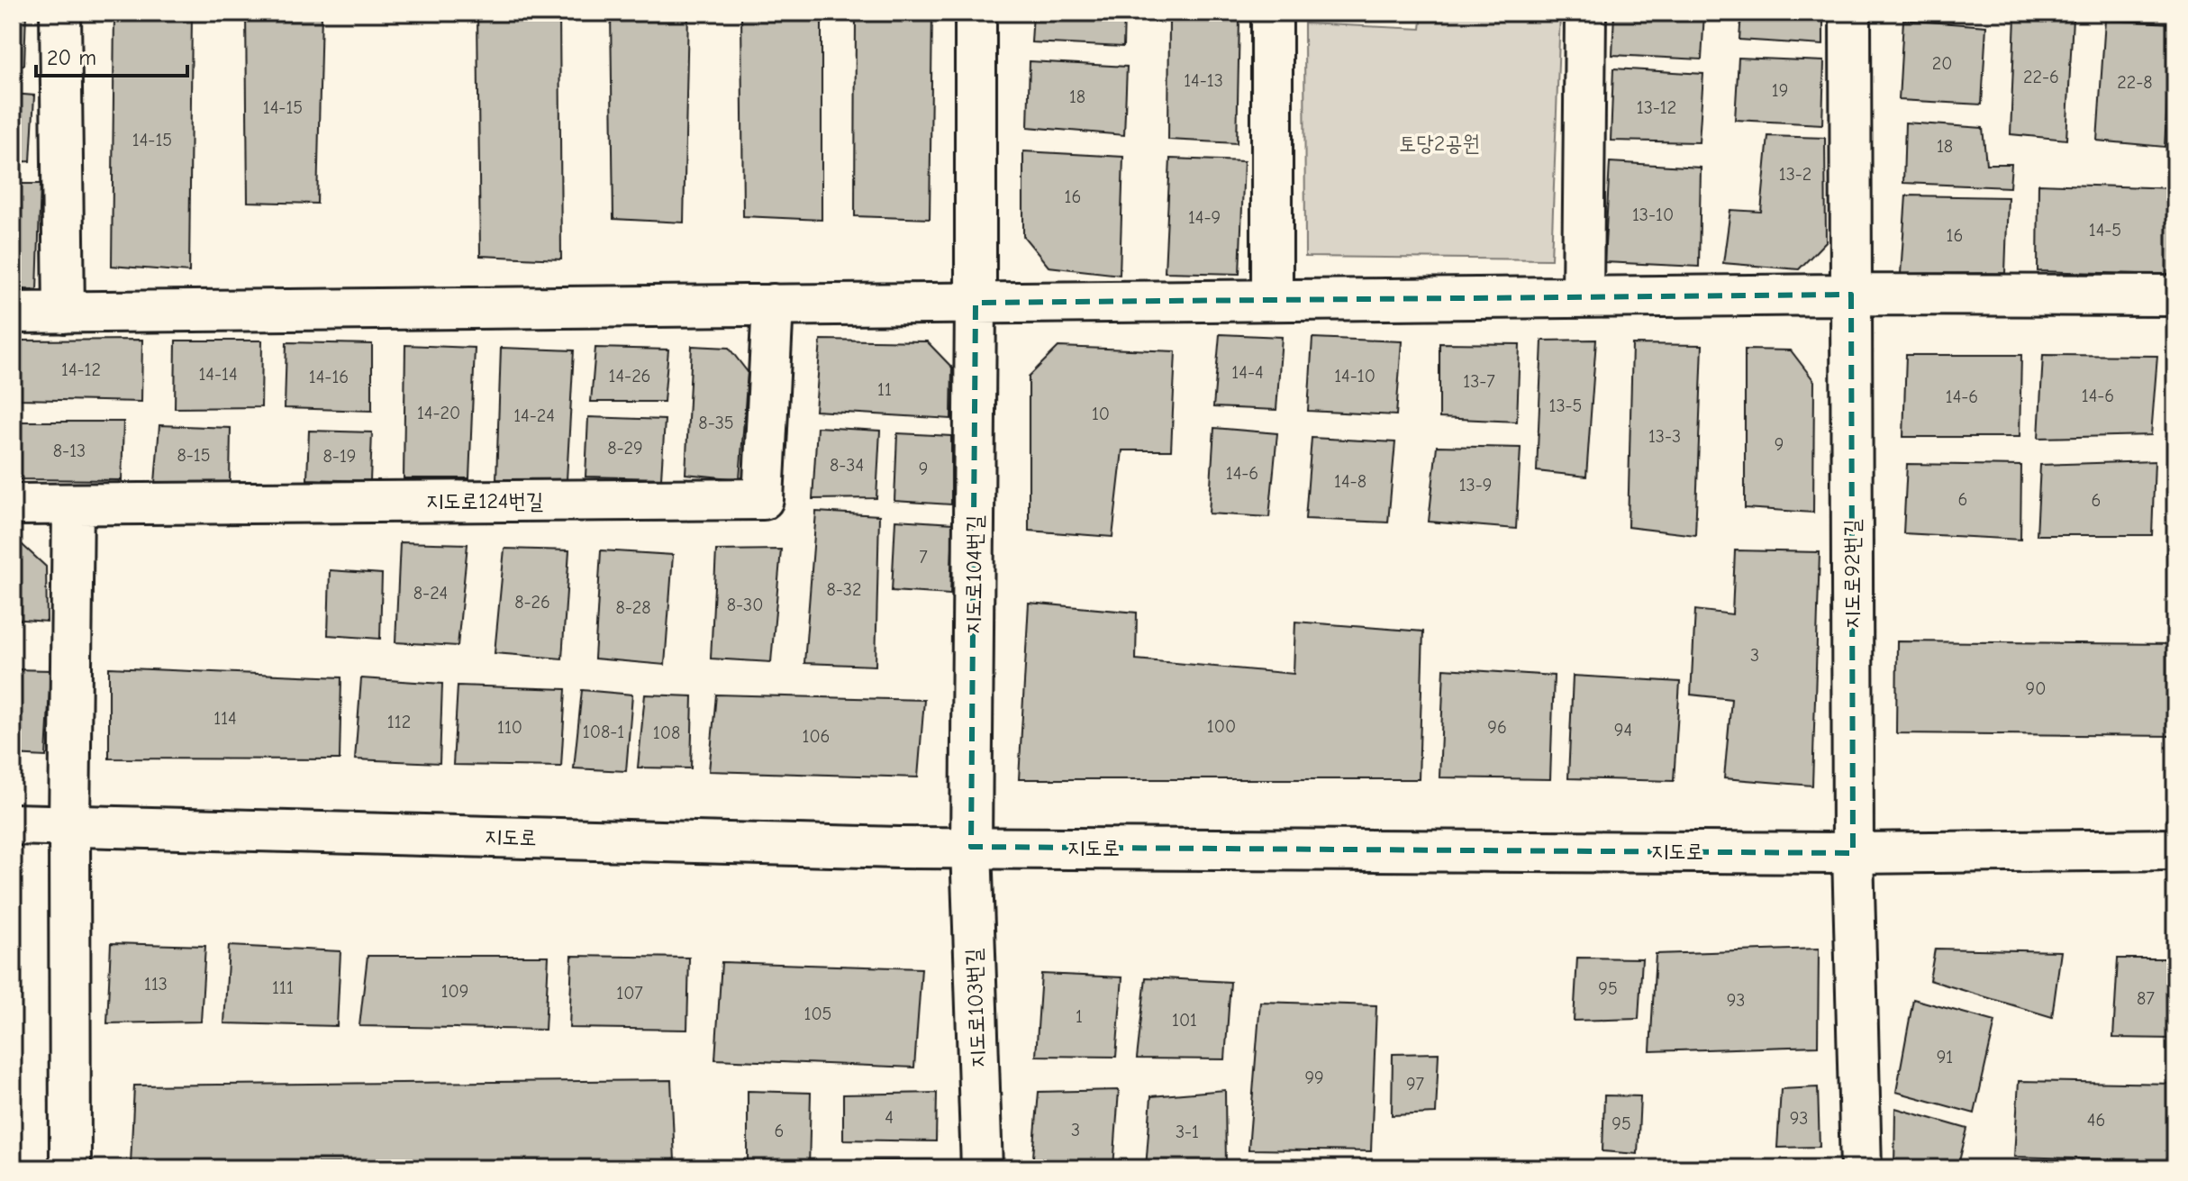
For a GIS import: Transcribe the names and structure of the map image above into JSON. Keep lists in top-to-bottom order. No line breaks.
{"streets":{"street":["지도로124번길","지도로92번길","지도로104번길","지도로","지도로103번길"]},"crossings":[["지도로92번길","지도로"],["지도로104번길","지도로"],["지도로104번길","지도로103번길"],["지도로","지도로103번길"]],"parks":["토당2공원"],"house_numbers":["20","22-6","14-13","22-8","19","18","14-15","13-12","14-15","18","13-2","16","13-10","14-9","14-5","16","14-12","14-4","14-14","14-26","14-10","14-16","13-7","11","14-6","14-6","13-5","14-20","10","14-24","8-35","13-3","9","8-29","8-13","8-15","8-19","8-34","9","14-6","14-8","13-9","6","6","7","8-32","8-24","8-26","8-30","8-28","3","90","114","112","100","110","96","94","108-1","108","106","113","111","95","109","107","87","93","105","1","101","91","99","97","4","93","46","95","3","6","3-1"],"scale_bar":"20 m"}
